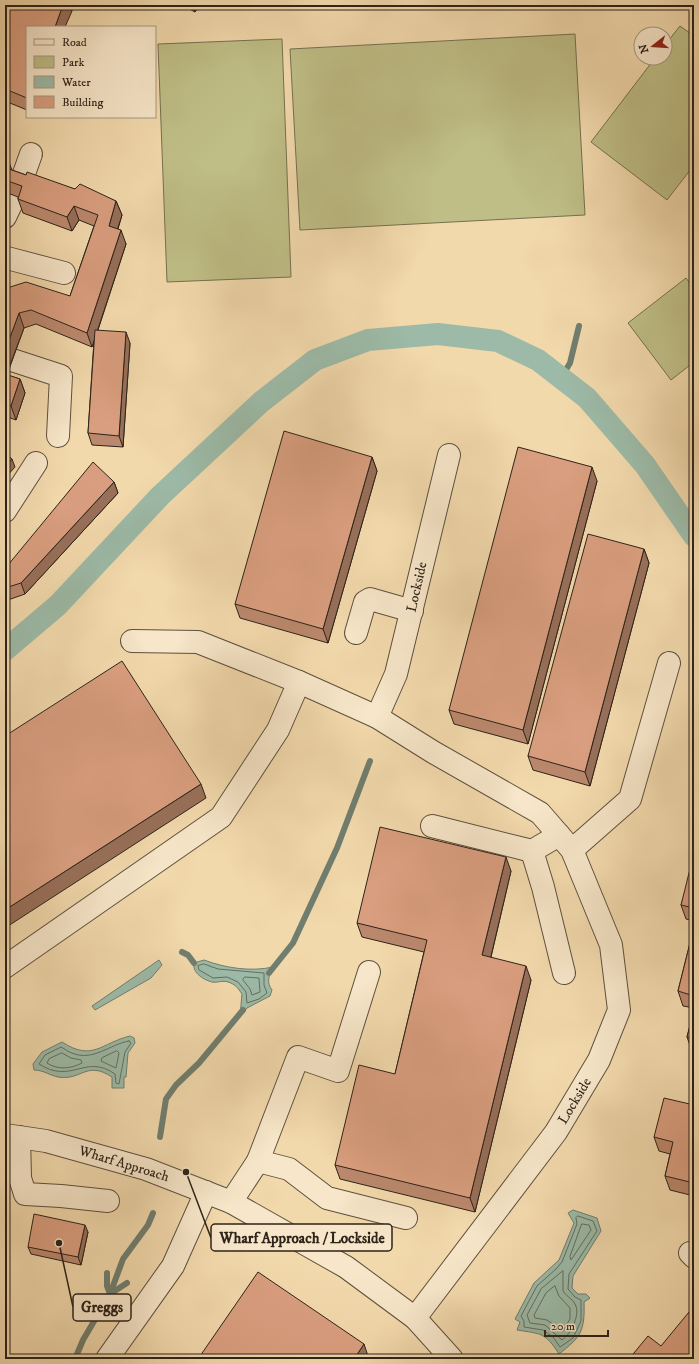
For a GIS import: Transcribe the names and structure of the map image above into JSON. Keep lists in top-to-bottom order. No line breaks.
{"streets":{"street":["Lockside","Wharf Approach"]},"crossings":[["Lockside","Wharf Approach"]],"places":["Wharf Approach / Lockside","Greggs"],"legend":["Road","Park","Water","Building"],"scale_bar":"20 m","north":"left"}
